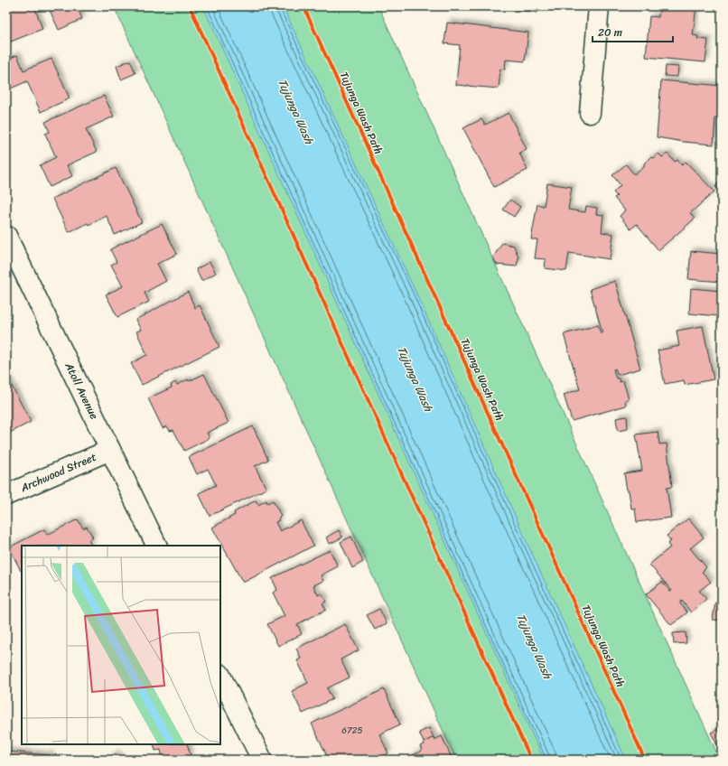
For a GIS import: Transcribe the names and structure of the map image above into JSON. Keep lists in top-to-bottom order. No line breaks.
{"streets":{"street":["Atoll Avenue","Archwood Street"],"cycle path":["Tujunga Wash Path"]},"crossings":[["Atoll Avenue","Archwood Street"]],"water":["Tujunga Wash"],"house_numbers":["6725"],"scale_bar":"20 m"}
